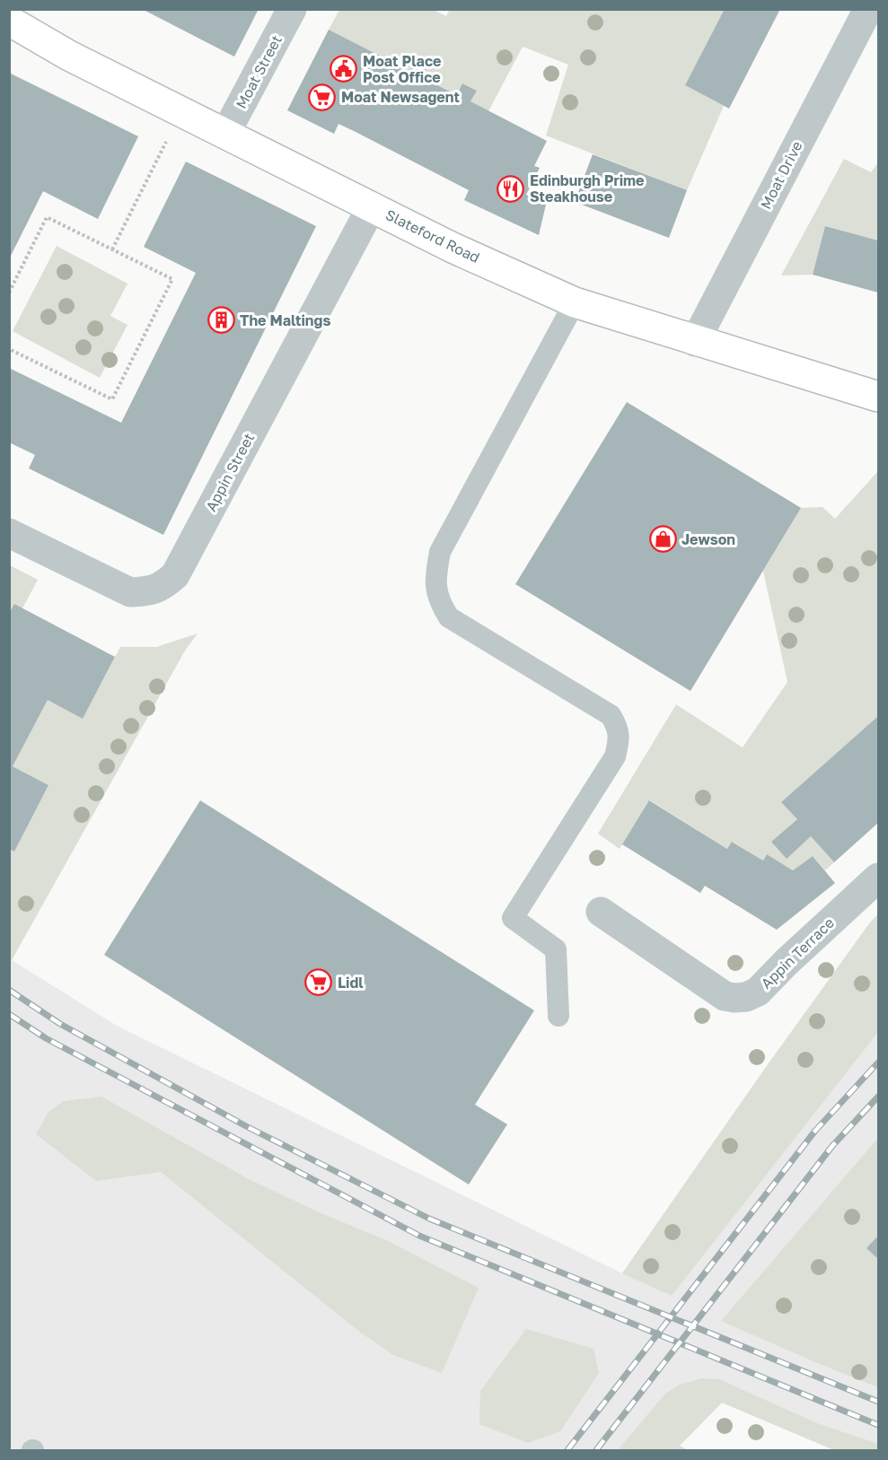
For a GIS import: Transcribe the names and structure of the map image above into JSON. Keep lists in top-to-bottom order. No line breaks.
{"streets":{"main road":["Slateford Road"],"street":["Moat Street","Moat Drive","Appin Street","Appin Terrace"]},"crossings":[["Moat Street","Slateford Road"],["Moat Drive","Slateford Road"],["Slateford Road","Appin Street"]],"places":{"public building":["Moat Place Post Office"],"supermarket":["Moat Newsagent","Lidl"],"restaurant":["Edinburgh Prime Steakhouse"],"building":["The Maltings"],"shop":["Jewson"]}}
